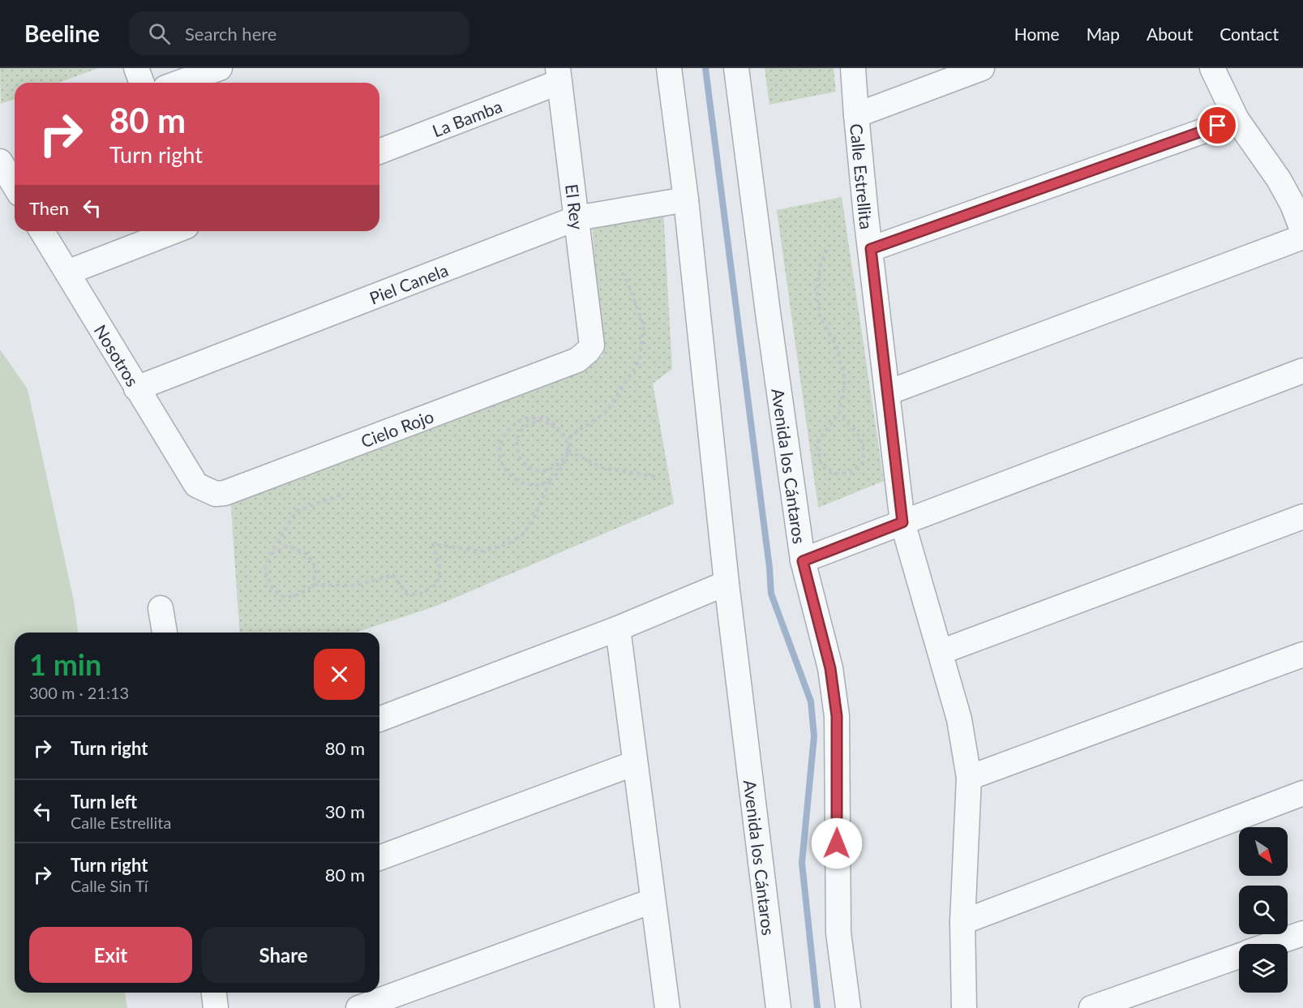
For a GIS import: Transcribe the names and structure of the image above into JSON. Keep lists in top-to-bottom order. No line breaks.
{"streets":{"street":["La Bamba","Calle Estrellita","El Rey","Piel Canela","Nosotros","Cielo Rojo","Avenida los Cántaros"]},"crossings":[["La Bamba","El Rey"],["El Rey","Piel Canela"],["El Rey","Cielo Rojo"],["Piel Canela","Nosotros"],["Piel Canela","Avenida los Cántaros"],["Nosotros","Cielo Rojo"]],"north":"bottom right","page":{"header":"Beeline","search":"Search here","nav":["Home","Map","About","Contact"],"turn":["80 m","Turn right"],"then":"Then","heading":["1 min","300 m · 21:13"],"list":[{"name":"Turn right","value":"80 m"},{"name":"Turn left","note":"Calle Estrellita","value":"30 m"},{"name":"Turn right","note":"Calle Sin Tí","value":"80 m"}],"buttons":["Exit","Share"]}}
